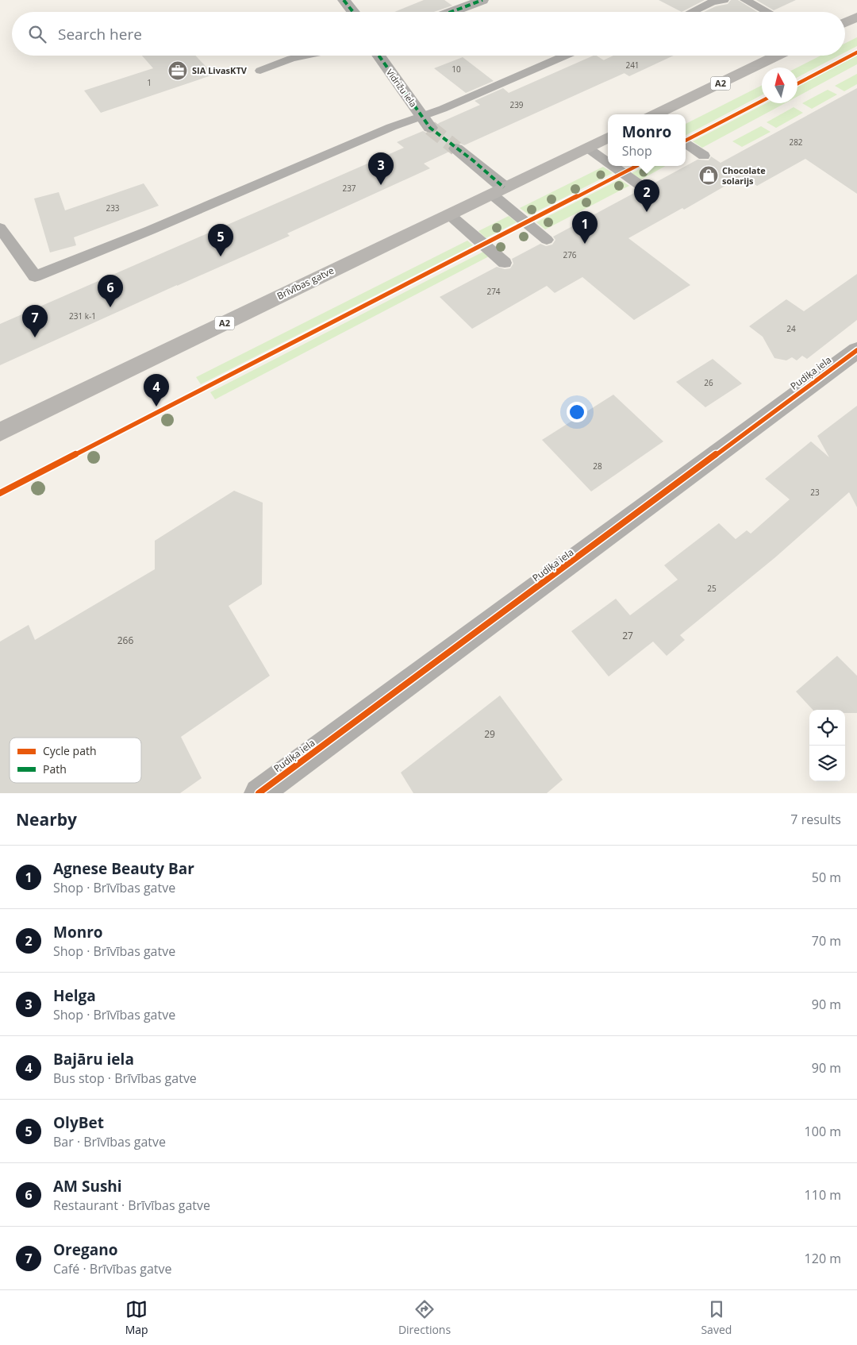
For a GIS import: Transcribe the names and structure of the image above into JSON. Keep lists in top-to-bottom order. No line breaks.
{"streets":{"highway":["A2","Brīvības gatve"],"street":["Vidrižu iela","Pudiķa iela"]},"places":{"office":["SIA LivasKTV"],"shop":["Chocolate solarijs"]},"house_numbers":["241","10","1","239","282","237","233","276","274","231 k-1","24","26","28","23","25","27","266","29"],"legend":["Cycle path","Path"],"north":"top","page":{"search":"Search here","popup":["Monro","Shop"],"pins":["3","2","1","5","6","7","4"],"heading":["Nearby","7 results"],"list":[{"mark":"1","name":"Agnese Beauty Bar","note":"Shop · Brīvības gatve","value":"50 m"},{"mark":"2","name":"Monro","note":"Shop · Brīvības gatve","value":"70 m"},{"mark":"3","name":"Helga","note":"Shop · Brīvības gatve","value":"90 m"},{"mark":"4","name":"Bajāru iela","note":"Bus stop · Brīvības gatve","value":"90 m"},{"mark":"5","name":"OlyBet","note":"Bar · Brīvības gatve","value":"100 m"},{"mark":"6","name":"AM Sushi","note":"Restaurant · Brīvības gatve","value":"110 m"},{"mark":"7","name":"Oregano","note":"Café · Brīvības gatve","value":"120 m"}],"nav":["Map","Directions","Saved"]}}
